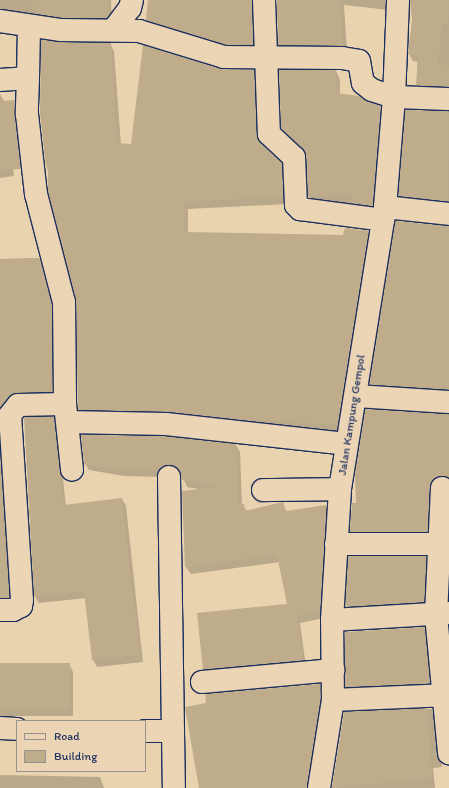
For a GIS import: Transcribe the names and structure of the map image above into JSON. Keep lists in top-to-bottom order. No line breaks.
{"streets":{"street":["Jalan Kampung Gempol"]},"legend":["Road","Building"]}
